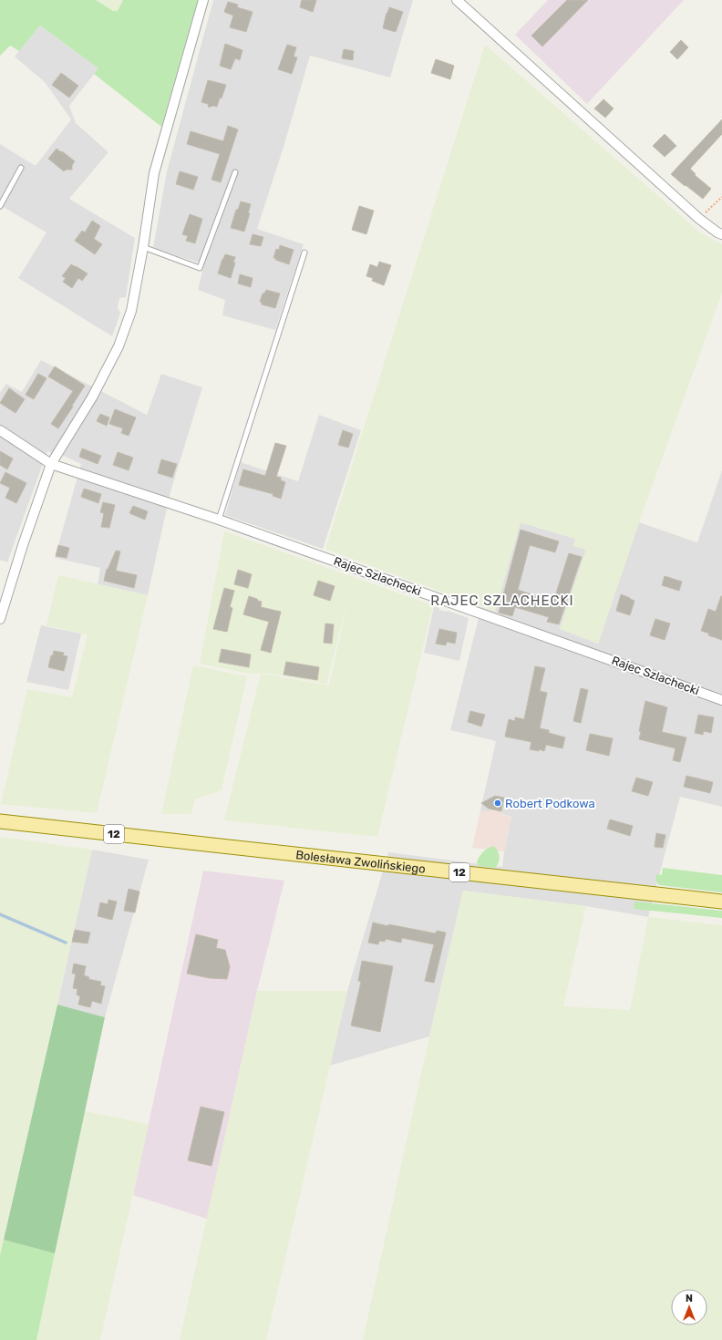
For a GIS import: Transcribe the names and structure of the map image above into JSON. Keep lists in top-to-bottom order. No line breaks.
{"streets":{"main road":["12","Bolesława Zwolińskiego"],"street":["Rajec Szlachecki"]},"districts":["RAJEC SZLACHECKI"],"places":["Robert Podkowa"],"north":"top"}
